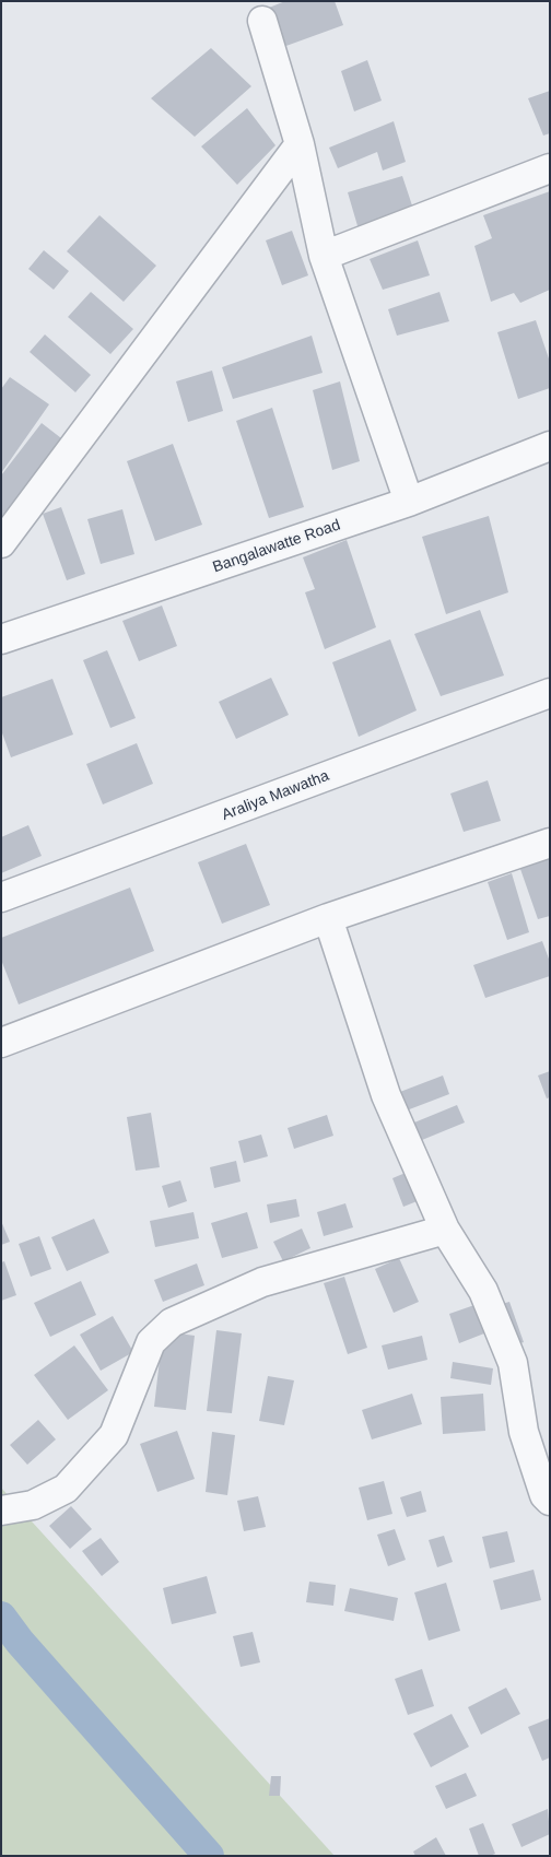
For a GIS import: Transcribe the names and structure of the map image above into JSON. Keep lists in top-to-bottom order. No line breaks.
{"streets":{"street":["Bangalawatte Road","Araliya Mawatha"]}}
